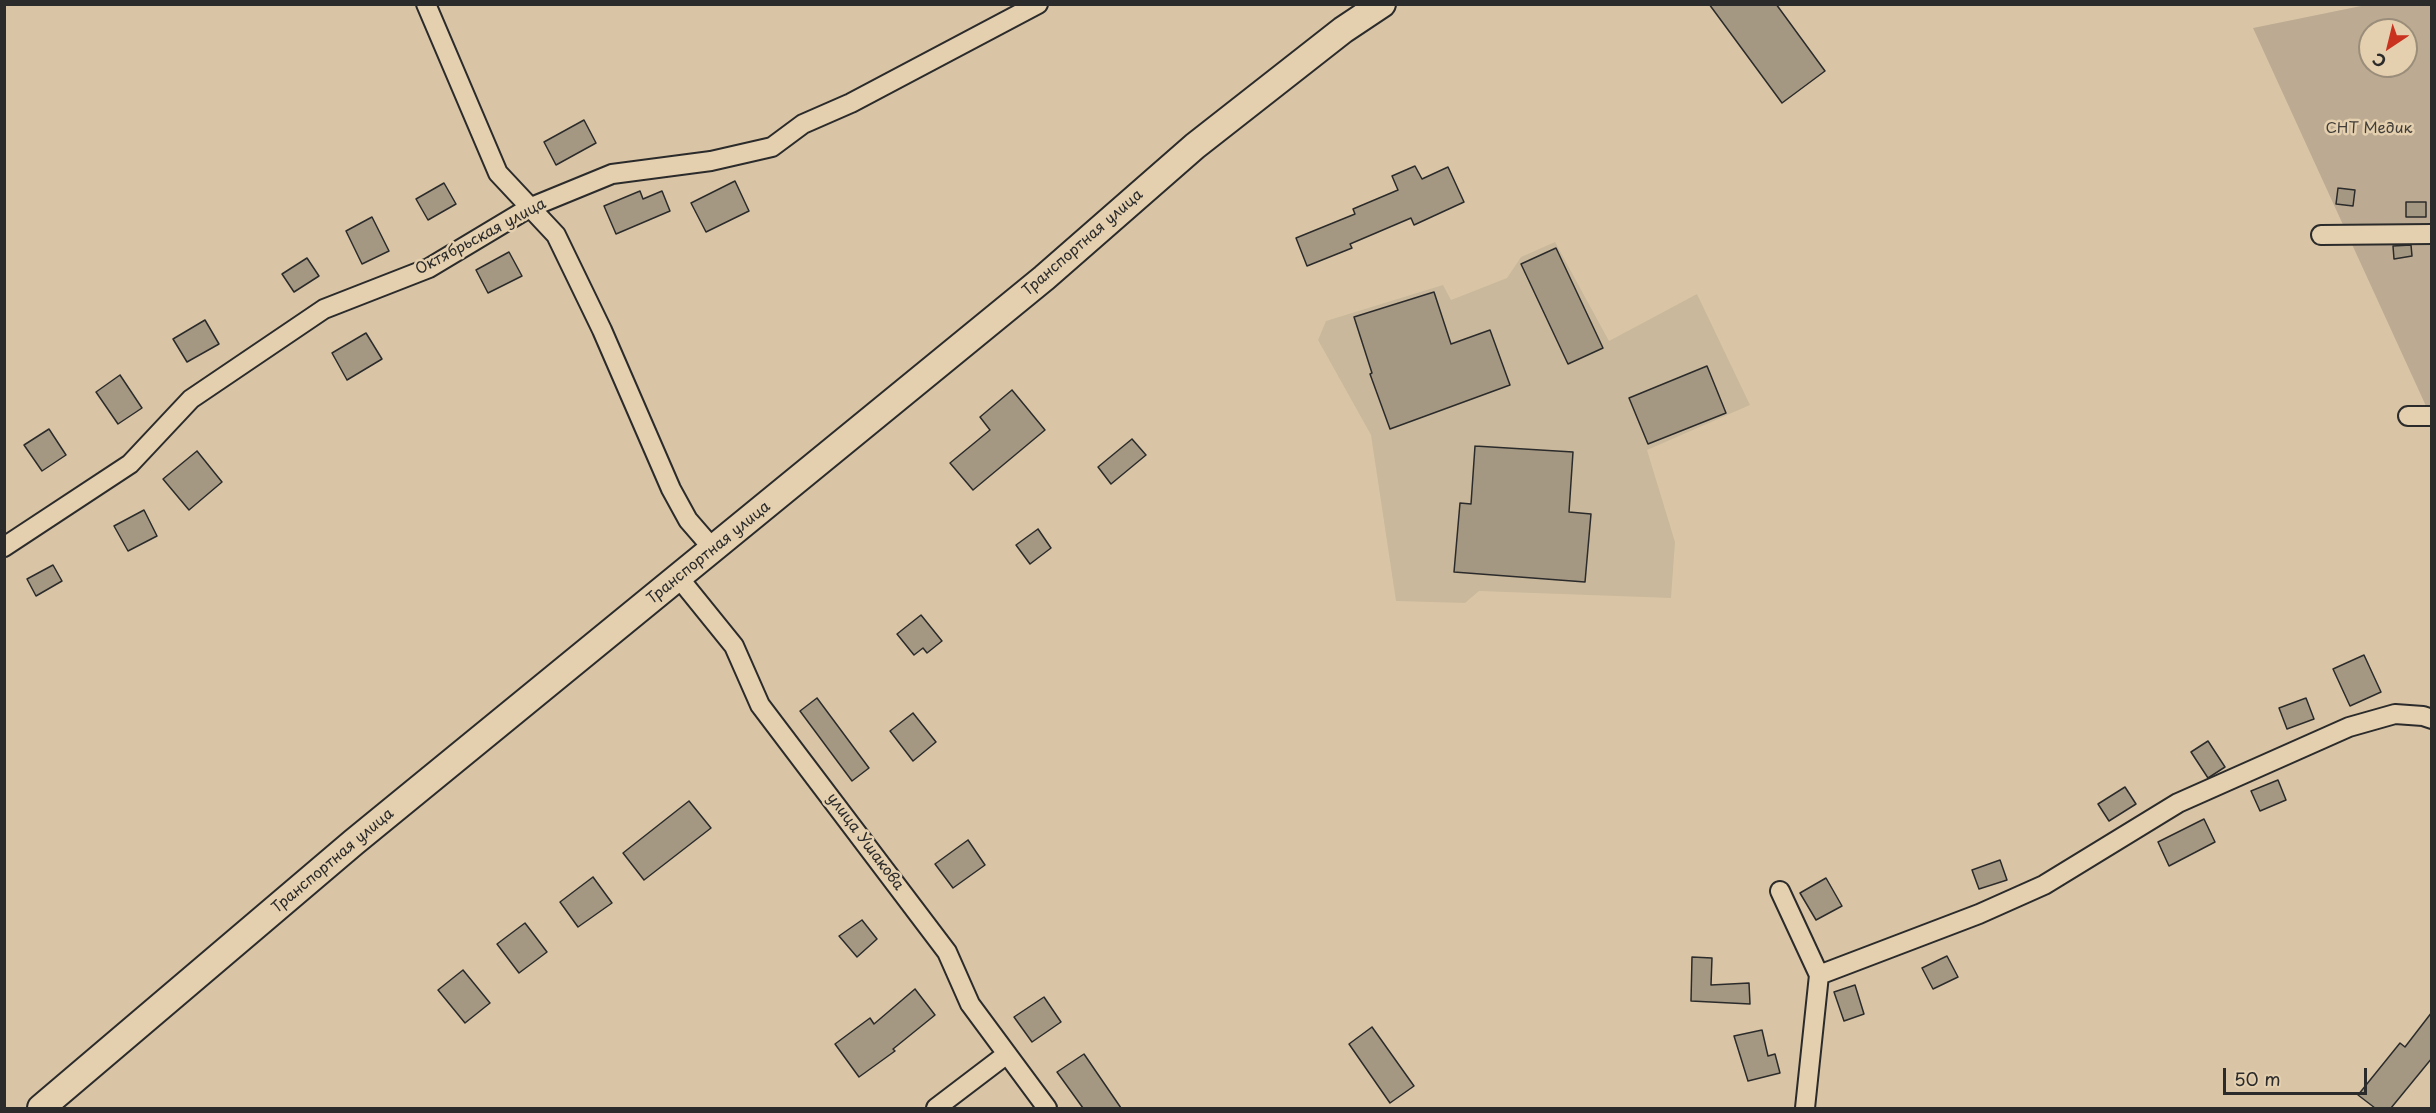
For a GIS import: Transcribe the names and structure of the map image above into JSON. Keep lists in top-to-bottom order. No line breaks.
{"streets":{"main road":["Транспортная улица"],"street":["Октябрьская улица","улица Ушакова"]},"crossings":[["Транспортная улица","улица Ушакова"]],"parks":["СНТ Медик"],"scale_bar":"50 m","north":"bottom left"}
